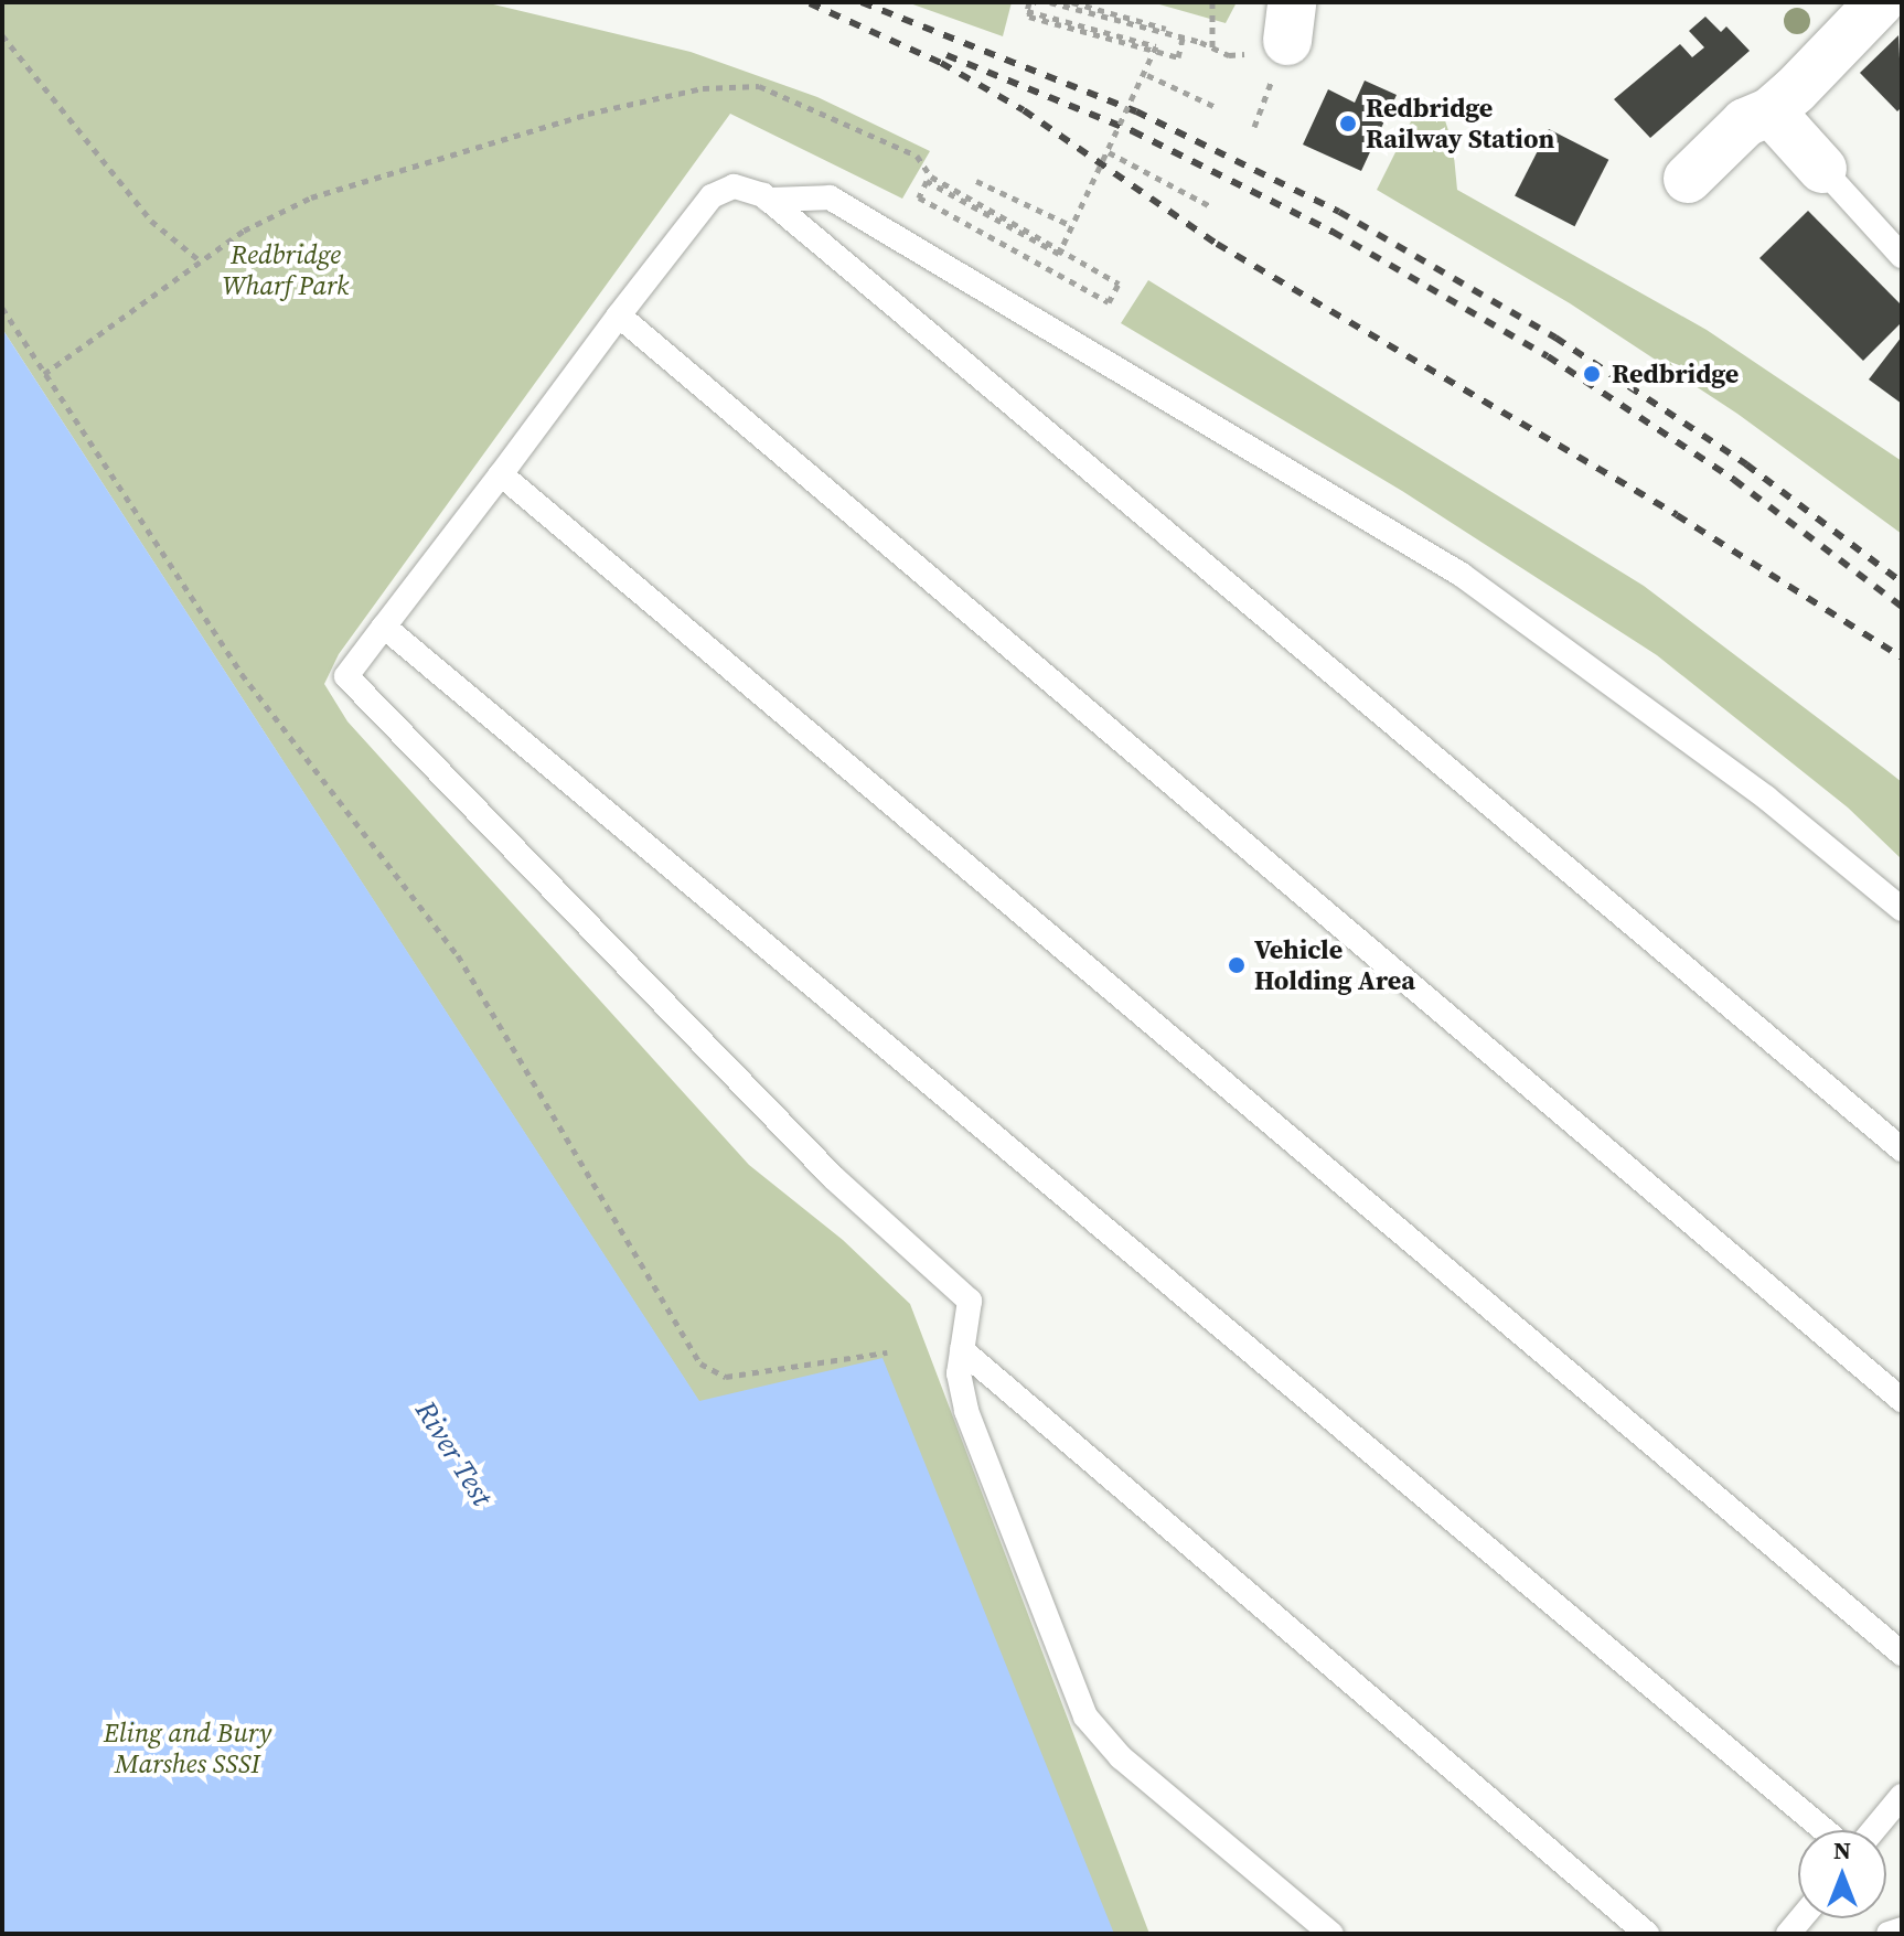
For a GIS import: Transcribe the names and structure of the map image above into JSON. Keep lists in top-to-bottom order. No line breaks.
{"water":["River Test"],"parks":["Redbridge Wharf Park","Eling and Bury Marshes SSSI"],"places":["Redbridge Railway Station","Redbridge","Vehicle Holding Area"],"north":"top"}
